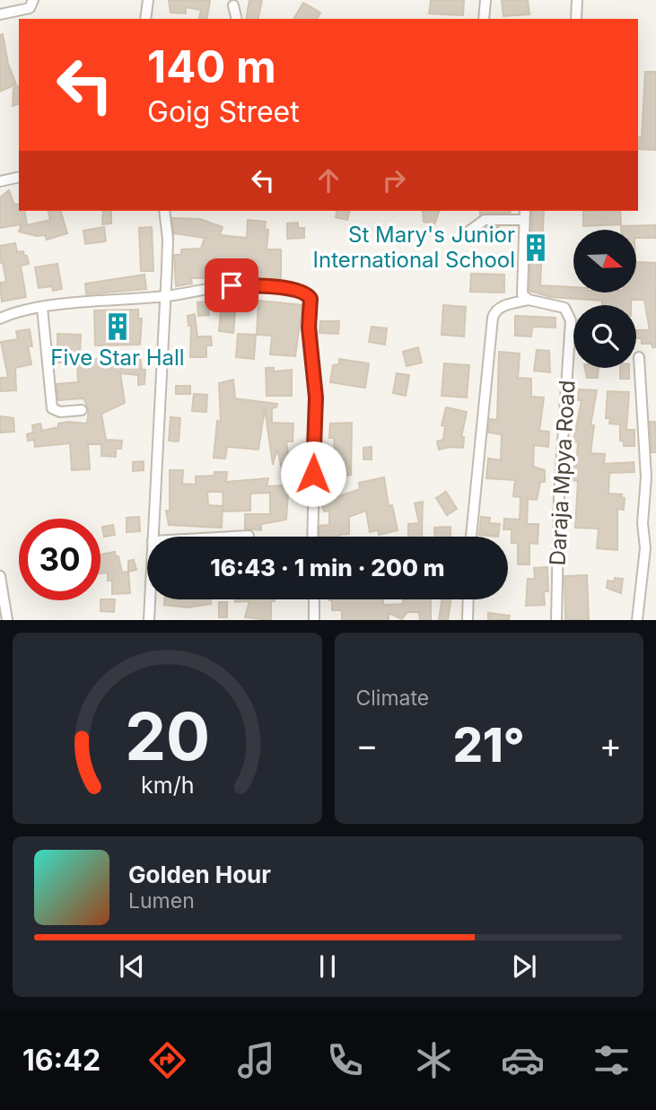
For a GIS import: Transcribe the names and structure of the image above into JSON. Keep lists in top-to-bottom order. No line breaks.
{"streets":{"street":["Daraja Mpya Road"]},"places":{"building":["St Mary's Junior International School","Five Star Hall"]},"north":"right","page":{"turn":["140 m","Goig Street"],"limit":"30","trip":"16:43 · 1 min · 200 m","tile":"Climate","heat":["−","21°","+"],"song":["Golden Hour","Lumen"],"tabs":"16:42","gauge":["20","km/h"]}}
